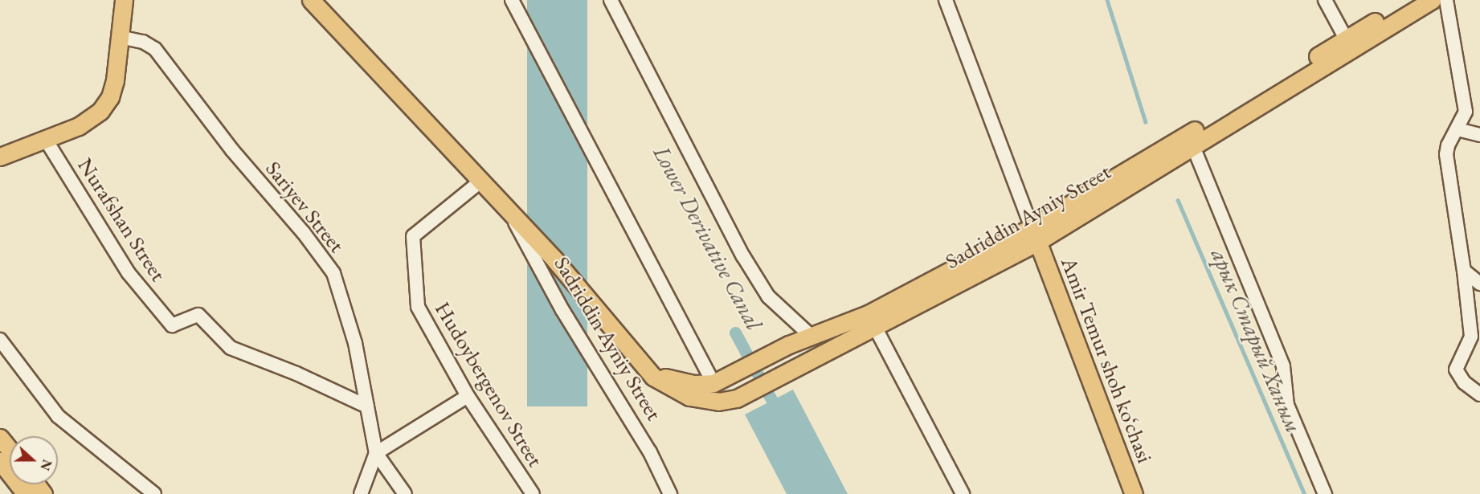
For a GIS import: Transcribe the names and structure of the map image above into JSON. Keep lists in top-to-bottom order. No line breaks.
{"streets":{"main road":["Sadriddin Ayniy Street","Amir Temur shoh ko‘chasi"],"street":["Sariyev Street","Nurafshan Street","Hudoybergenov Street"]},"crossings":[["Sariyev Street","Nurafshan Street"],["Sadriddin Ayniy Street","Amir Temur shoh ko‘chasi"],["Sadriddin Ayniy Street","Hudoybergenov Street"]],"water":["Lower Derivative Canal","арык Старый Ханым"],"north":"right"}
